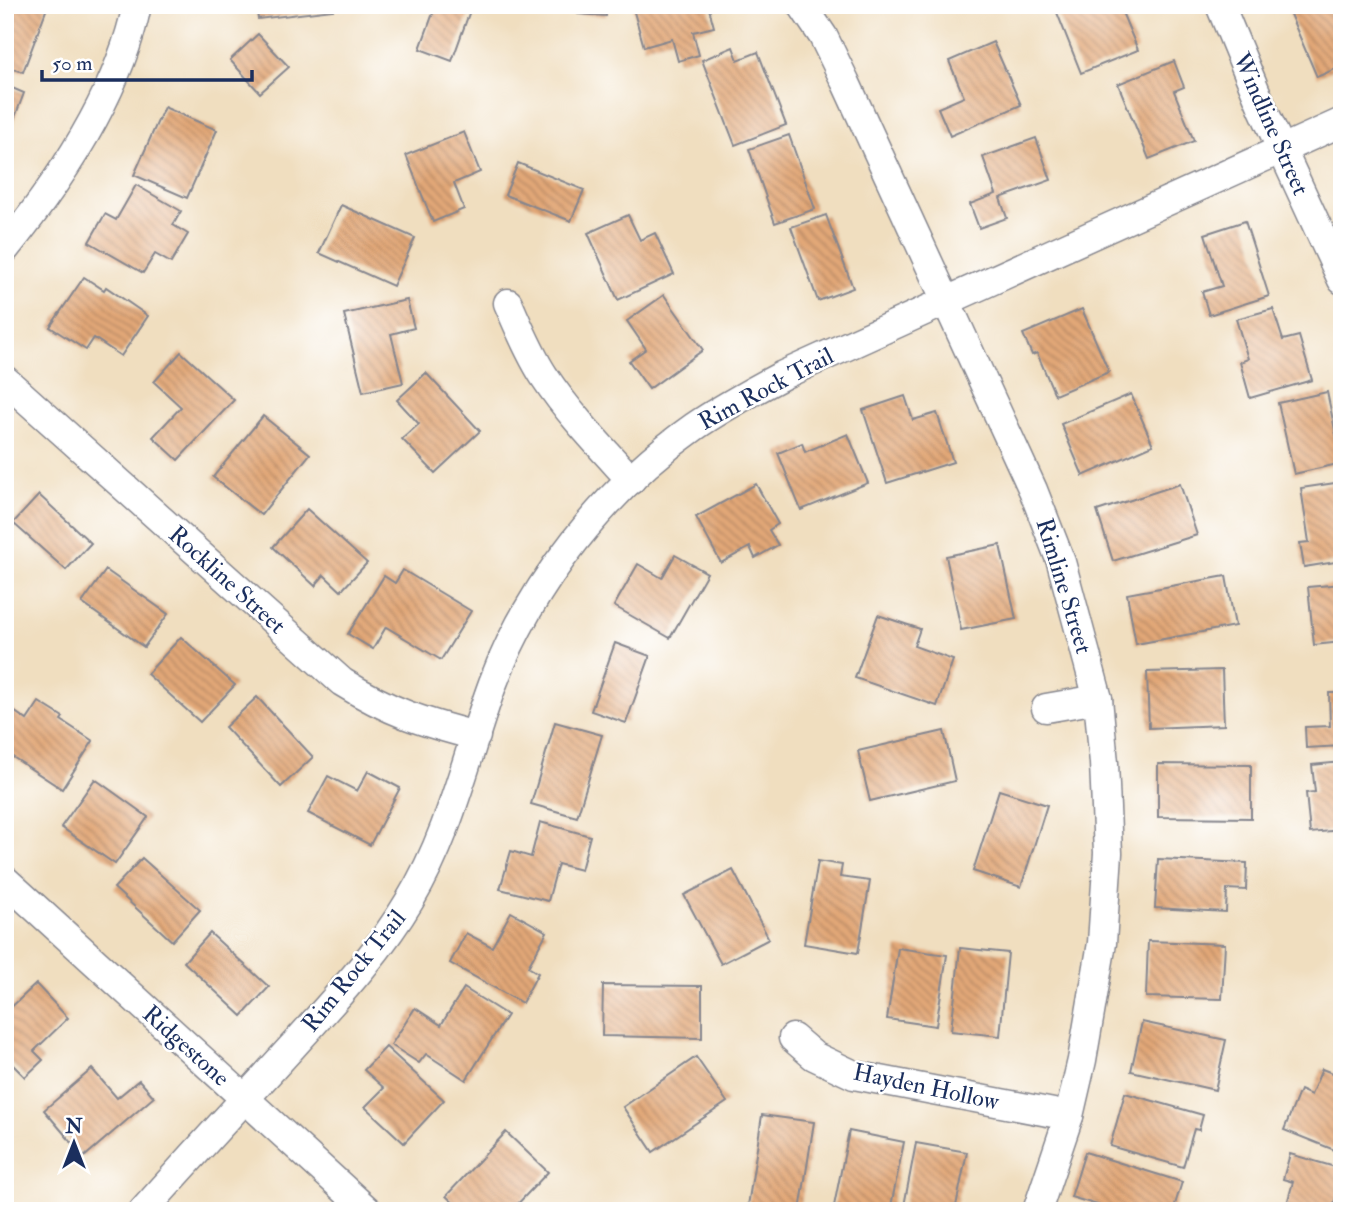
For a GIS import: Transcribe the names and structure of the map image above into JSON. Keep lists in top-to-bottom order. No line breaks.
{"streets":{"street":["Windline Street","Rim Rock Trail","Rockline Street","Rimline Street","Ridgestone","Hayden Hollow"]},"crossings":[["Windline Street","Rim Rock Trail"],["Rim Rock Trail","Rockline Street"],["Rim Rock Trail","Rimline Street"],["Rim Rock Trail","Ridgestone"],["Rimline Street","Hayden Hollow"]],"scale_bar":"50 m","north":"top"}
